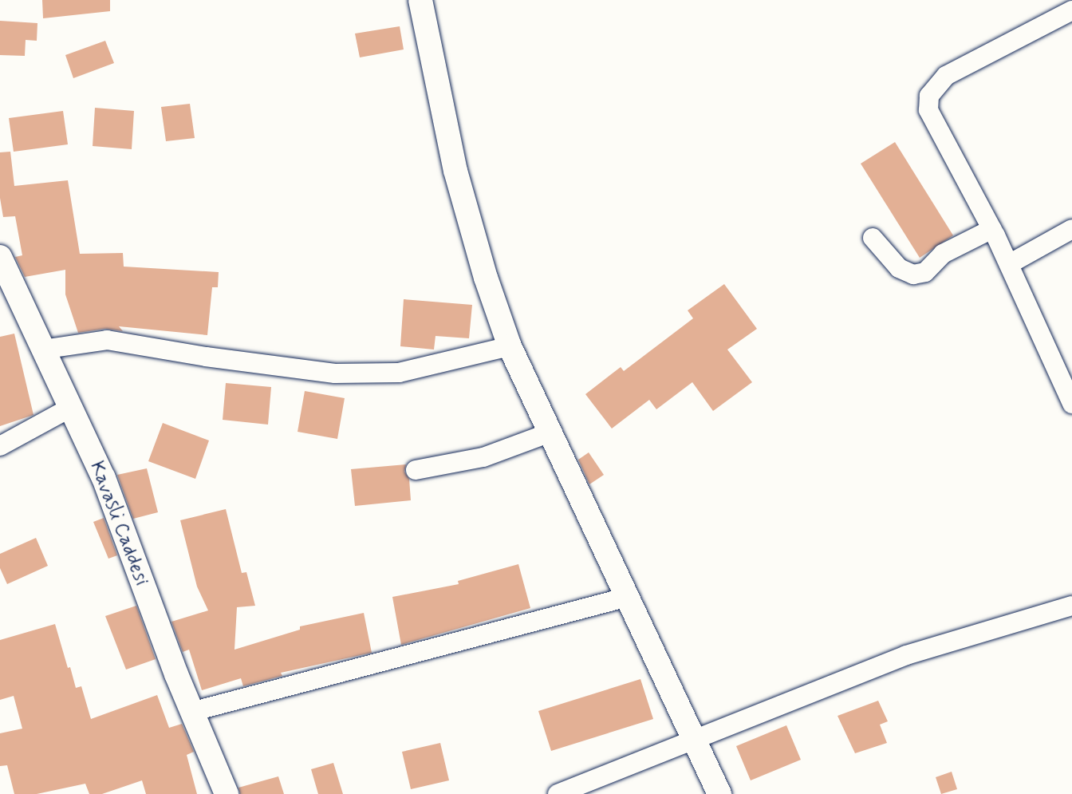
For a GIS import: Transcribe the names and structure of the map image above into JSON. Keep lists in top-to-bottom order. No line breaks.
{"streets":{"street":["Kavasli Caddesi"]}}
